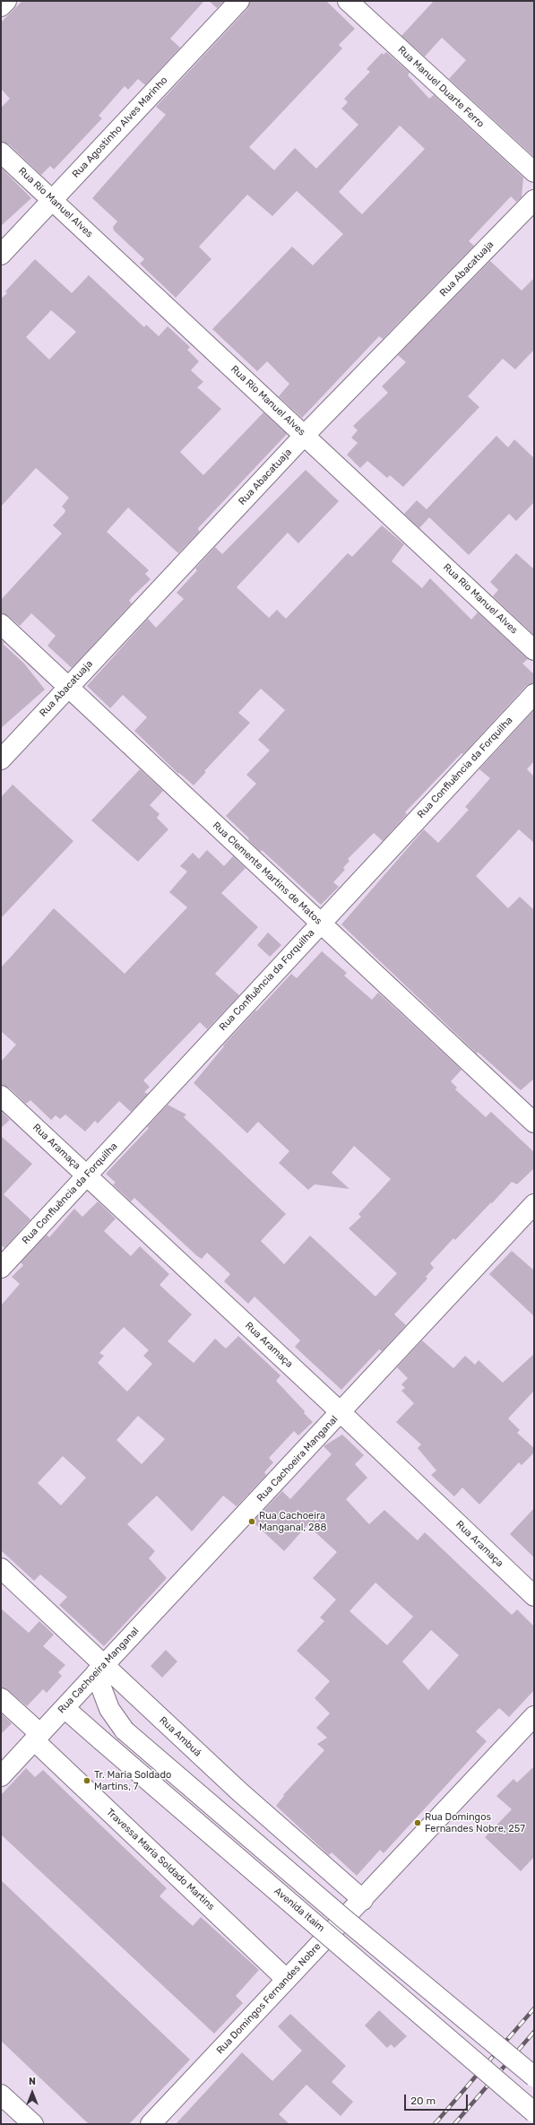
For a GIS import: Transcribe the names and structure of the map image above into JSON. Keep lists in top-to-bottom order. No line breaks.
{"streets":{"street":["Rua Manuel Duarte Ferro","Rua Agostinho Alves Marinho","Rua Rio Manuel Alves","Rua Abacatuaja","Rua Confluência da Forquilha","Rua Clemente Martins de Matos","Rua Aramaça","Rua Cachoeira Manganal","Rua Ambuá","Travessa Maria Soldado Martins","Avenida Itaim","Rua Domingos Fernandes Nobre"]},"crossings":[["Rua Agostinho Alves Marinho","Rua Rio Manuel Alves"],["Rua Rio Manuel Alves","Rua Abacatuaja"],["Rua Abacatuaja","Rua Clemente Martins de Matos"],["Rua Confluência da Forquilha","Rua Clemente Martins de Matos"],["Rua Confluência da Forquilha","Rua Aramaça"],["Rua Aramaça","Rua Cachoeira Manganal"],["Rua Cachoeira Manganal","Rua Ambuá"],["Rua Cachoeira Manganal","Travessa Maria Soldado Martins"],["Rua Cachoeira Manganal","Avenida Itaim"],["Rua Ambuá","Rua Domingos Fernandes Nobre"],["Travessa Maria Soldado Martins","Rua Domingos Fernandes Nobre"]],"places":["Rua Cachoeira Manganal, 288","Tr. Maria Soldado Martins, 7","Rua Domingos Fernandes Nobre, 257"],"scale_bar":"20 m","north":"top"}
